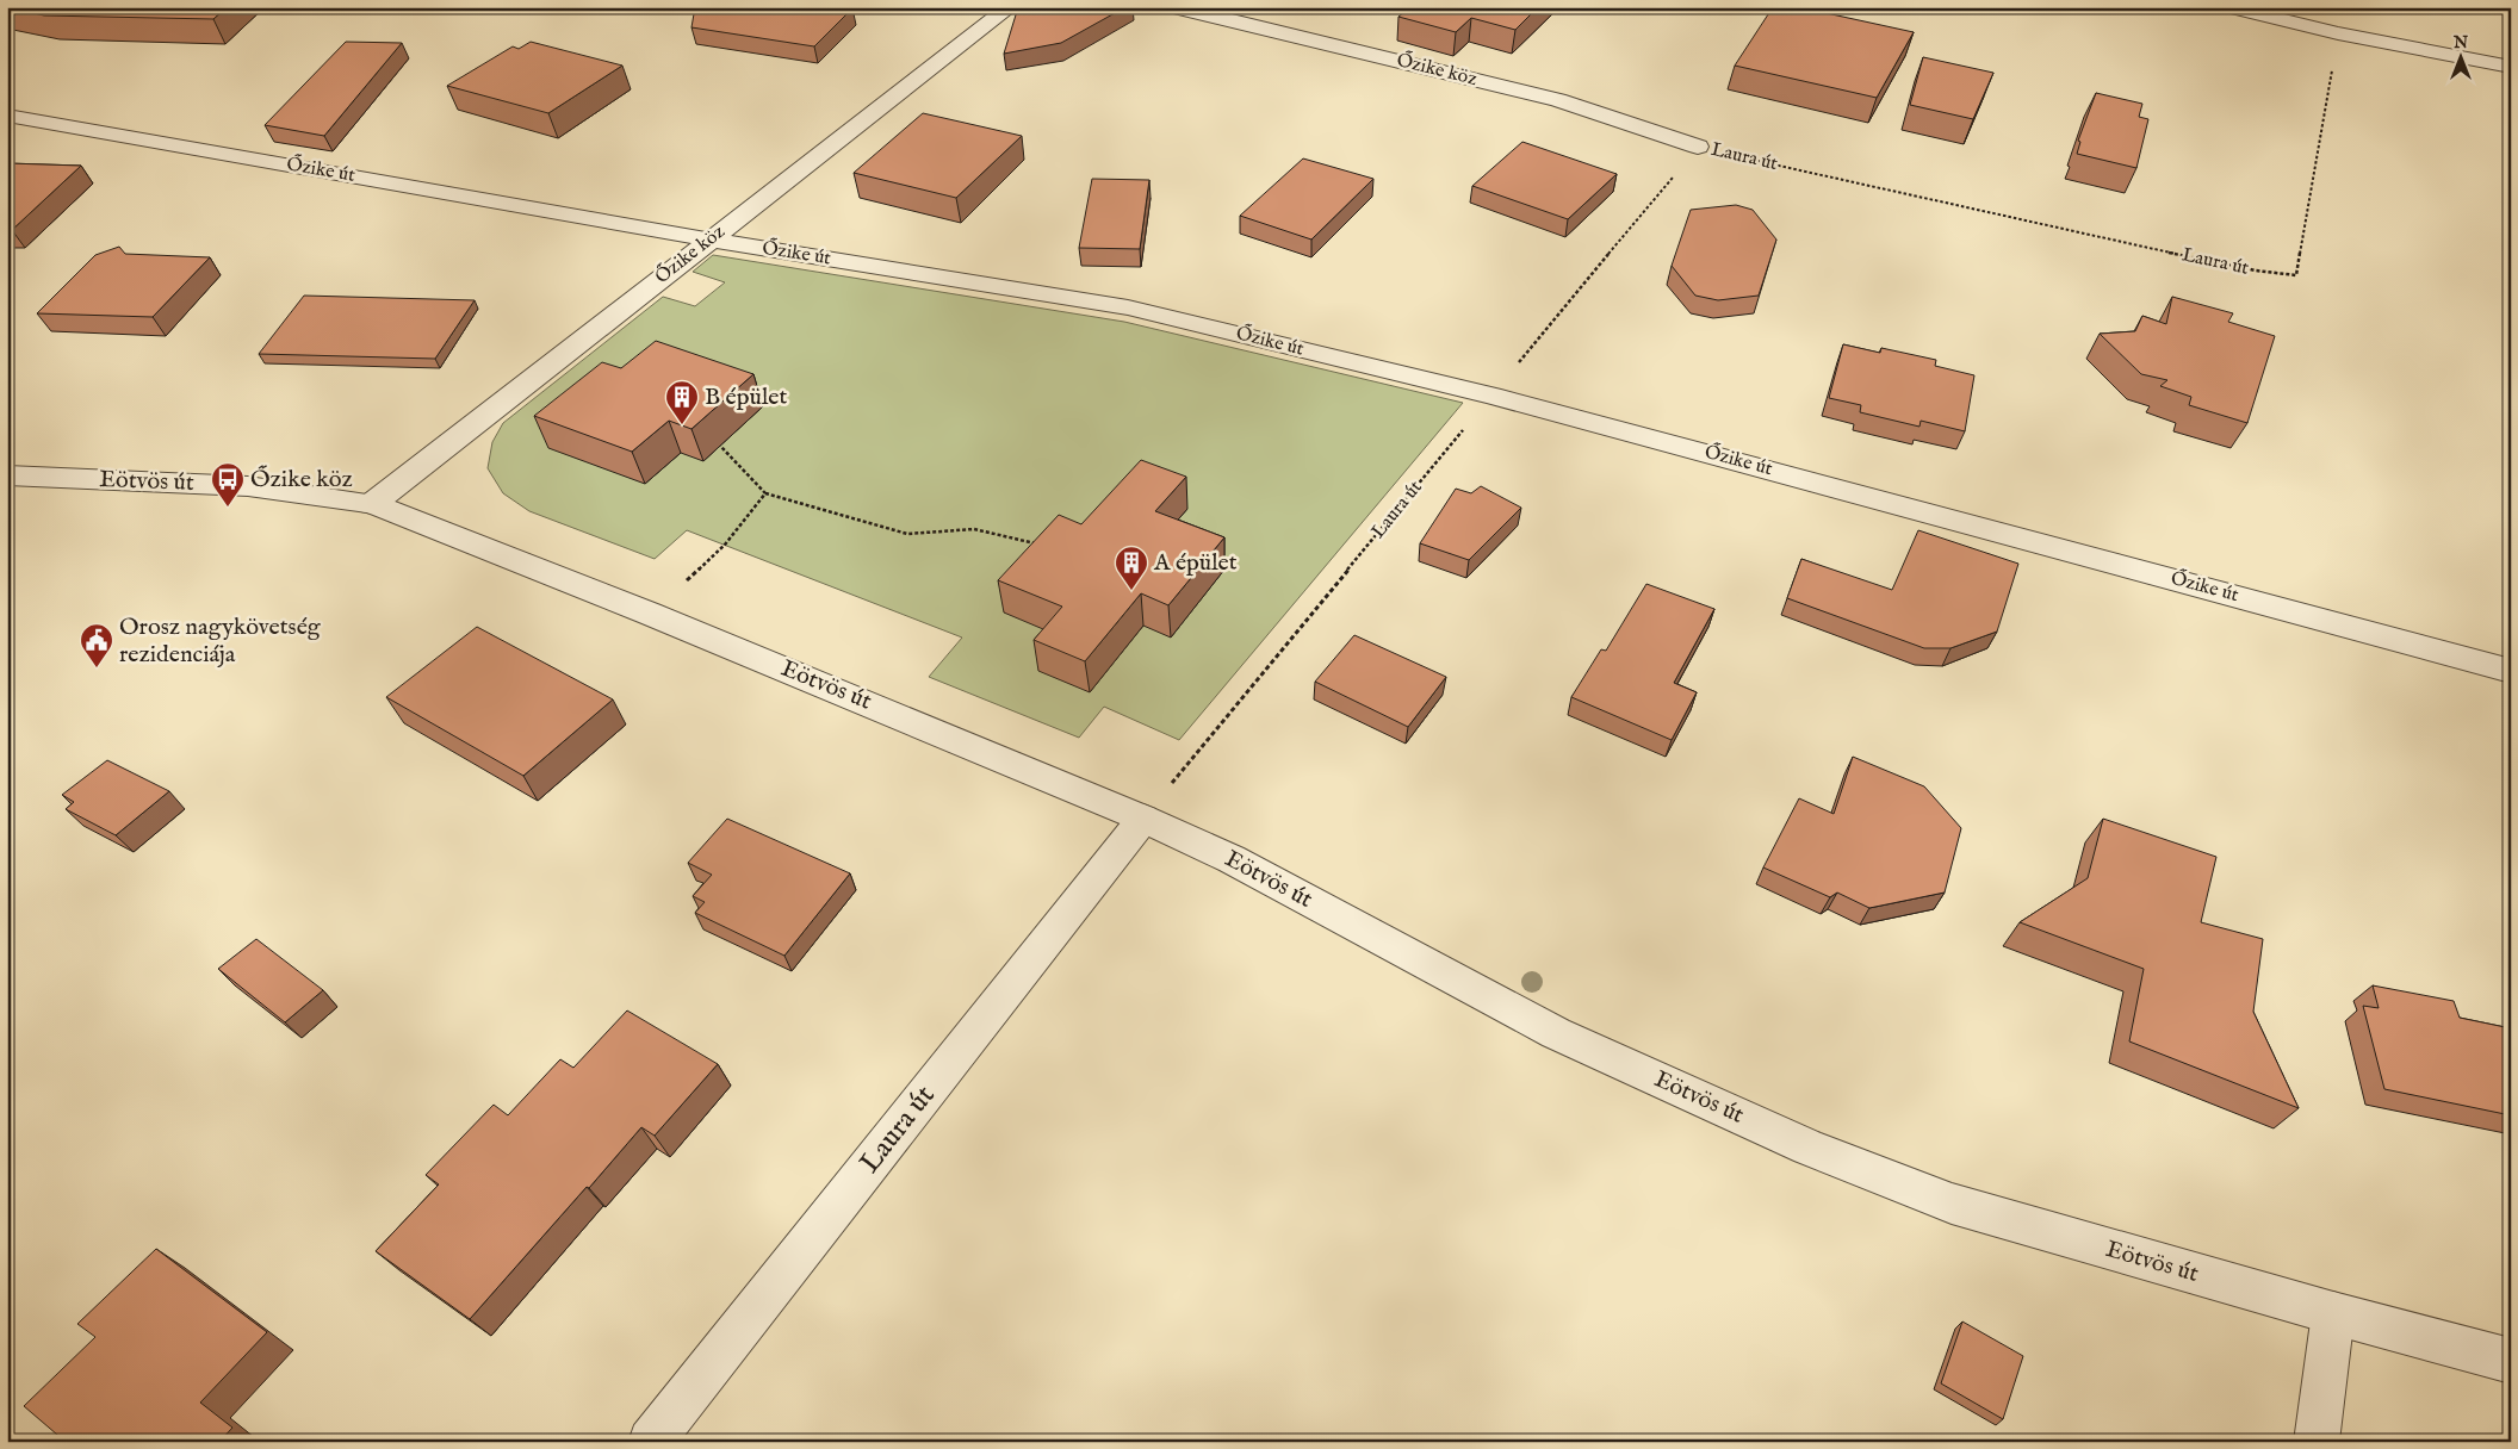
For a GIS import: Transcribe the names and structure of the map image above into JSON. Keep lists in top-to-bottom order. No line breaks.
{"streets":{"street":["Őzike köz","Laura út","Őzike út","Eötvös út"]},"crossings":[["Őzike köz","Laura út"],["Őzike köz","Őzike út"],["Őzike köz","Eötvös út"],["Laura út","Őzike út"],["Laura út","Eötvös út"]],"places":{"building":["B épület","A épület"],"bus stop":["Őzike köz"],"public building":["Orosz nagykövetség rezidenciája"]},"north":"top"}
